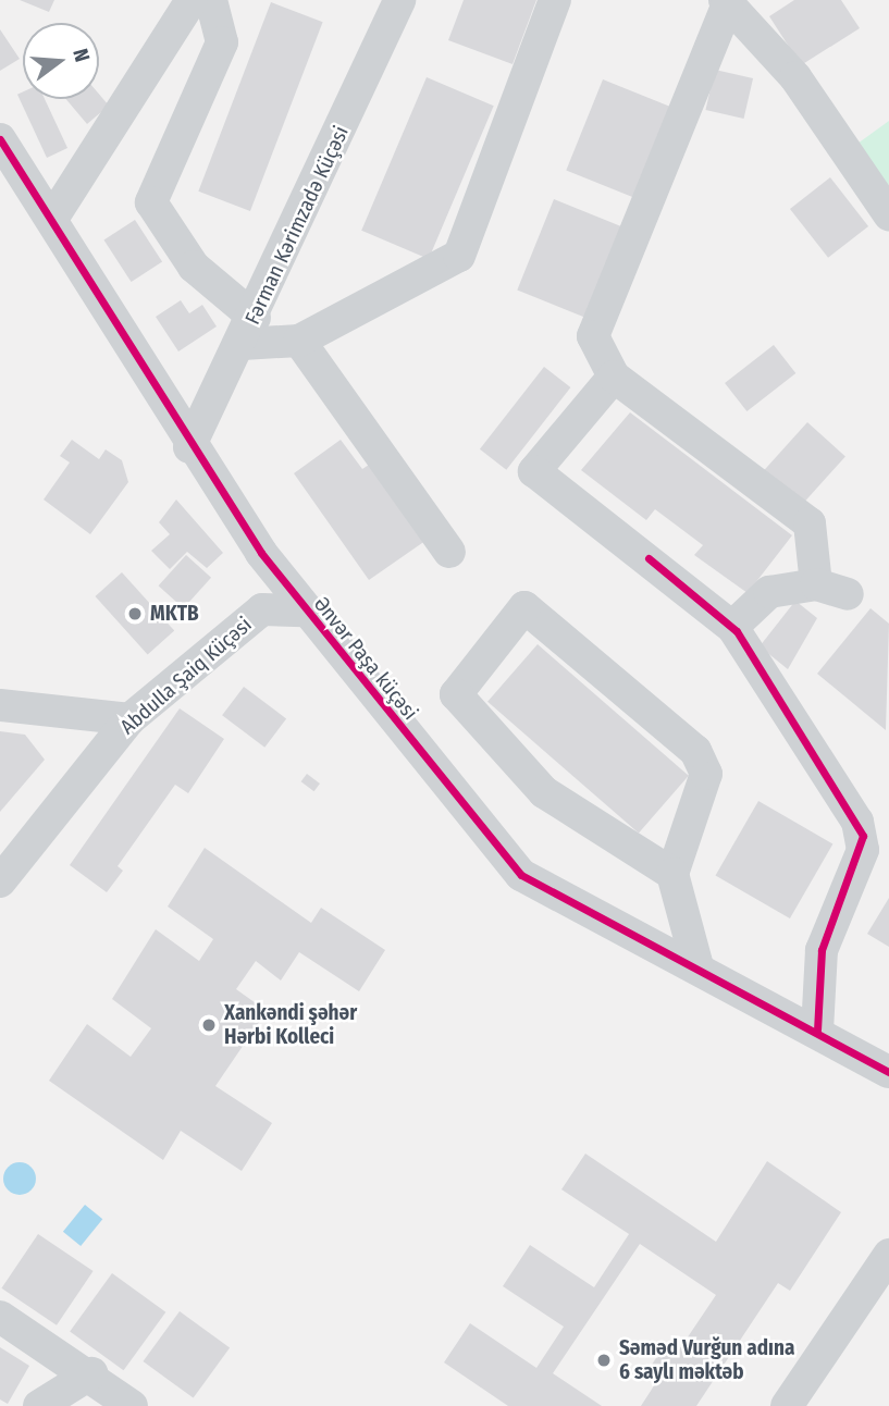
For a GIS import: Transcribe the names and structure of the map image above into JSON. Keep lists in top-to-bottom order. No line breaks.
{"streets":{"street":["Fərman Kərimzadə Küçəsi","Ənvər Paşa küçəsi","Abdulla Şaiq Küçəsi"]},"crossings":[["Fərman Kərimzadə Küçəsi","Ənvər Paşa küçəsi"],["Ənvər Paşa küçəsi","Abdulla Şaiq Küçəsi"]],"places":["MKTB","Xankəndi şəhər Hərbi Kolleci","Səməd Vurğun adına 6 saylı məktəb"],"north":"right"}
